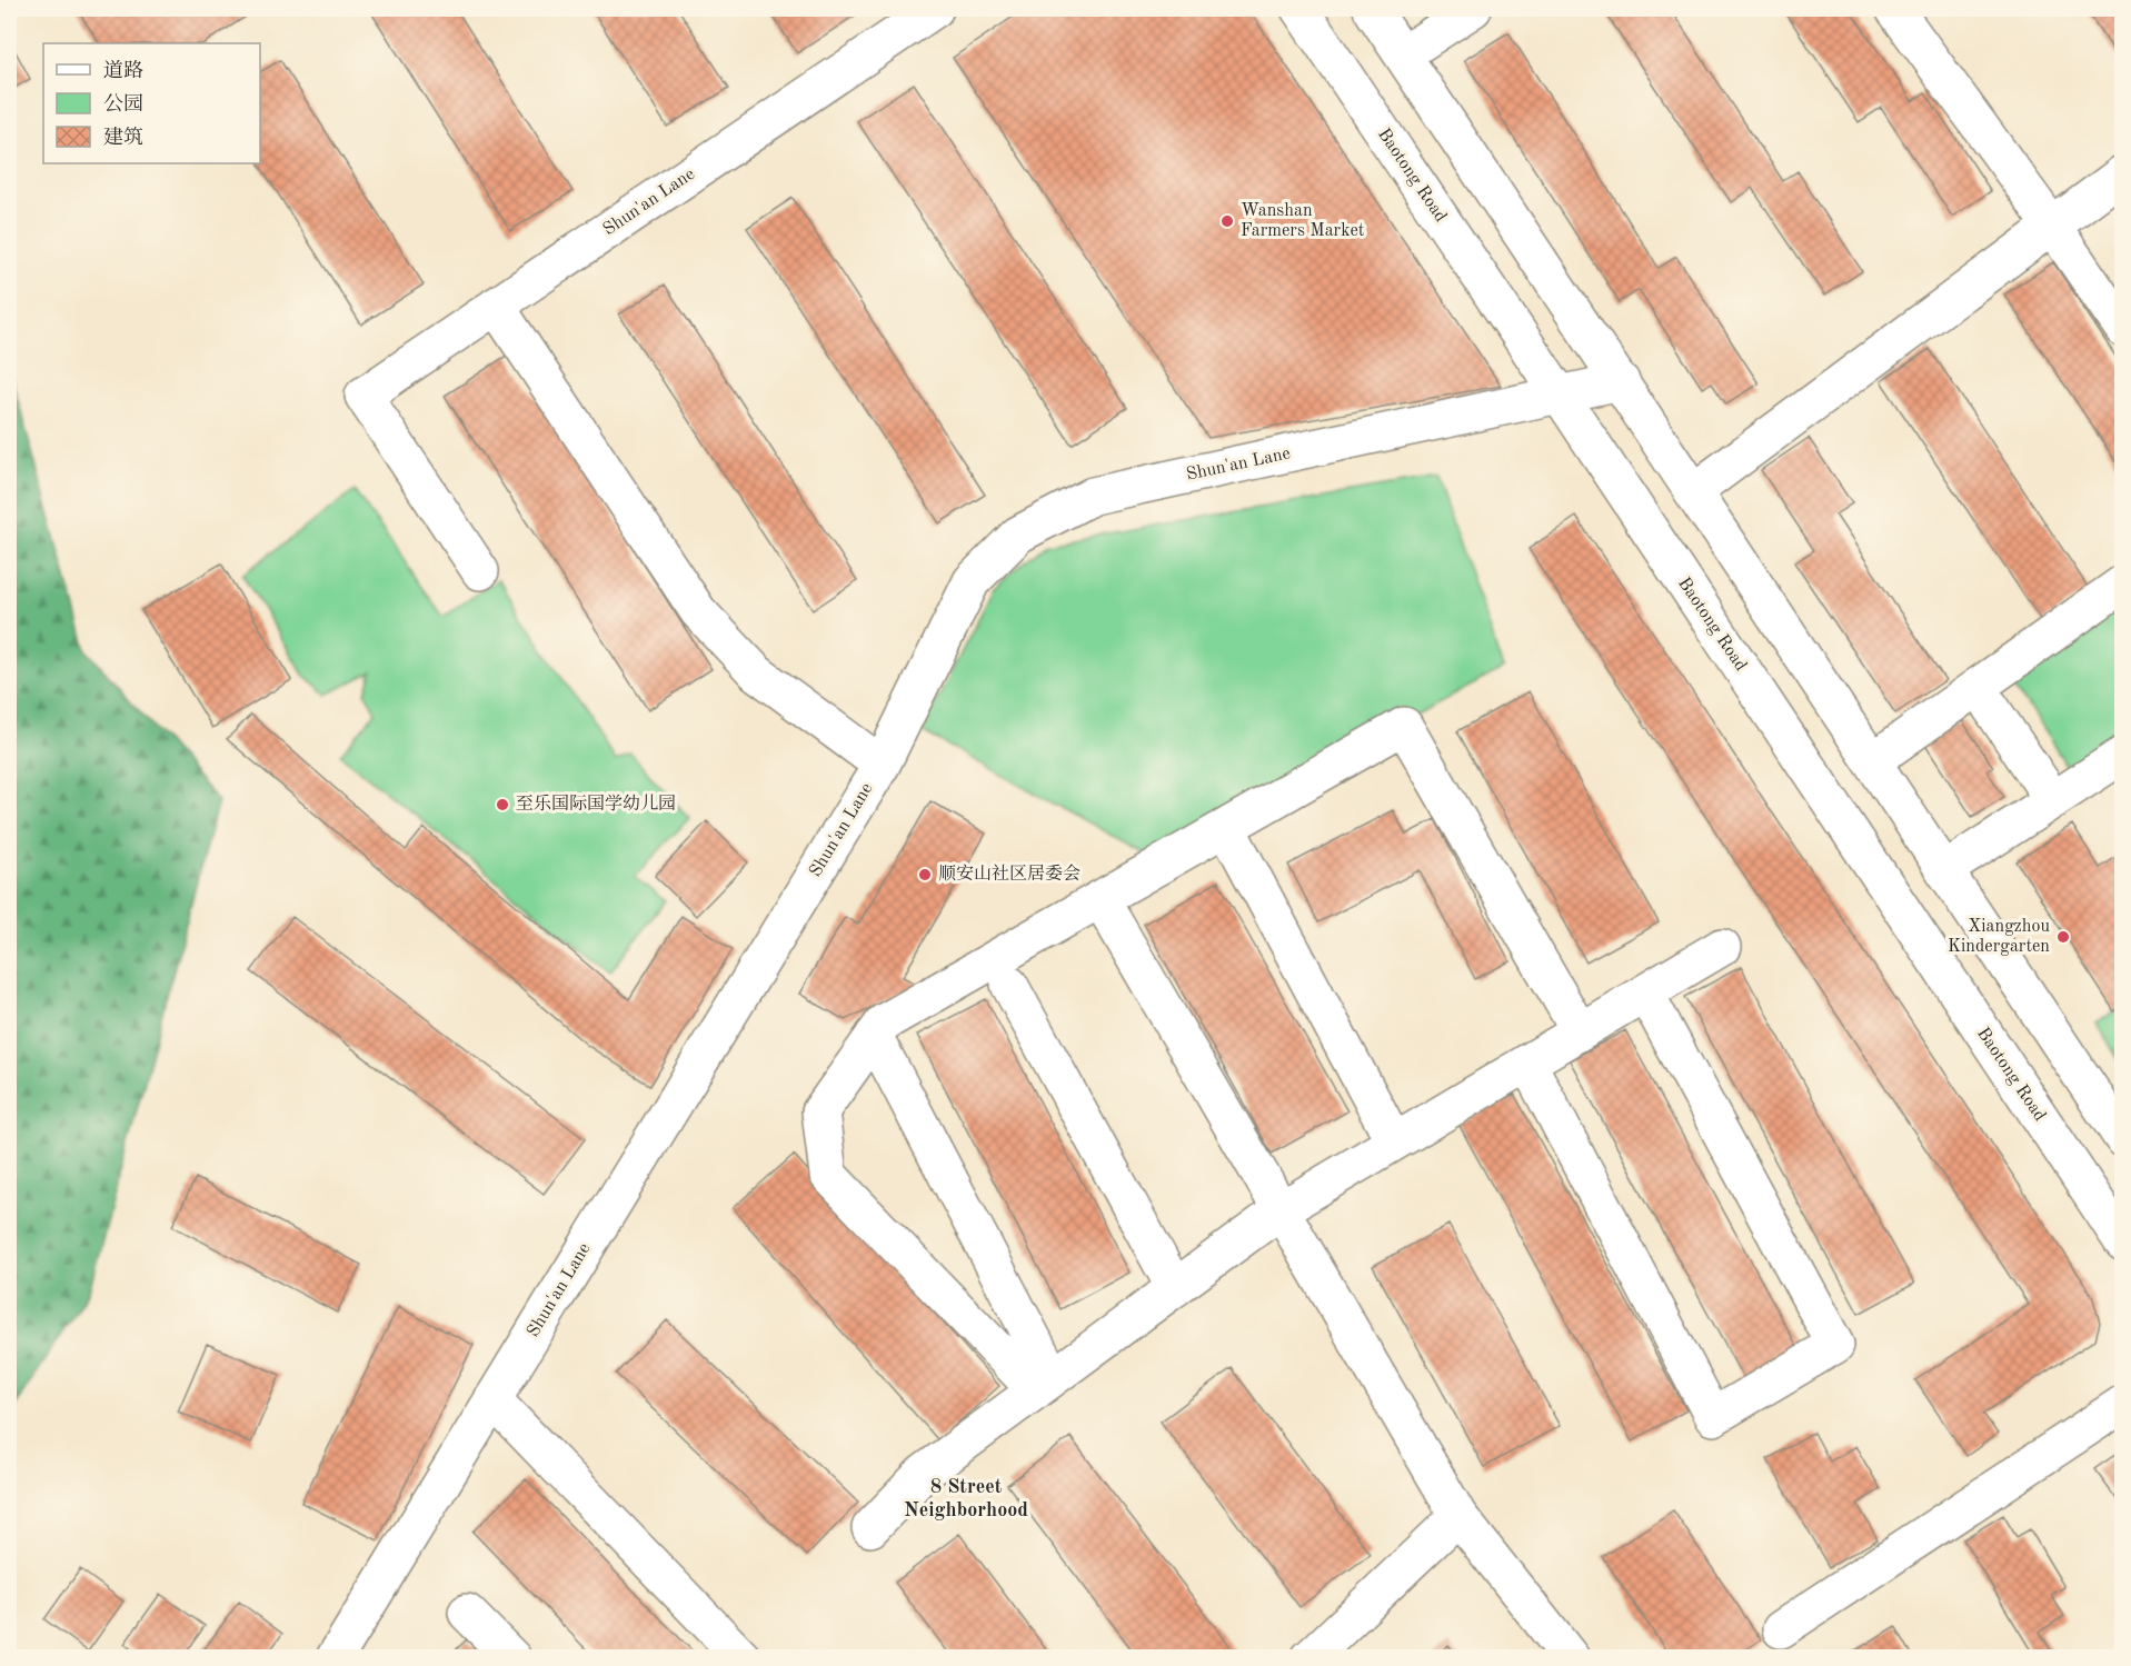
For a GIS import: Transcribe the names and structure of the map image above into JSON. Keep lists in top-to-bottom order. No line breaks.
{"streets":{"street":["Baotong Road","Shun'an Lane"]},"crossings":[["Baotong Road","Shun'an Lane"]],"districts":["8 Street Neighborhood"],"places":["Wanshan Farmers Market","至乐国际国学幼儿园","顺安山社区居委会","Xiangzhou Kindergarten"],"legend":["道路","公园","建筑"]}
